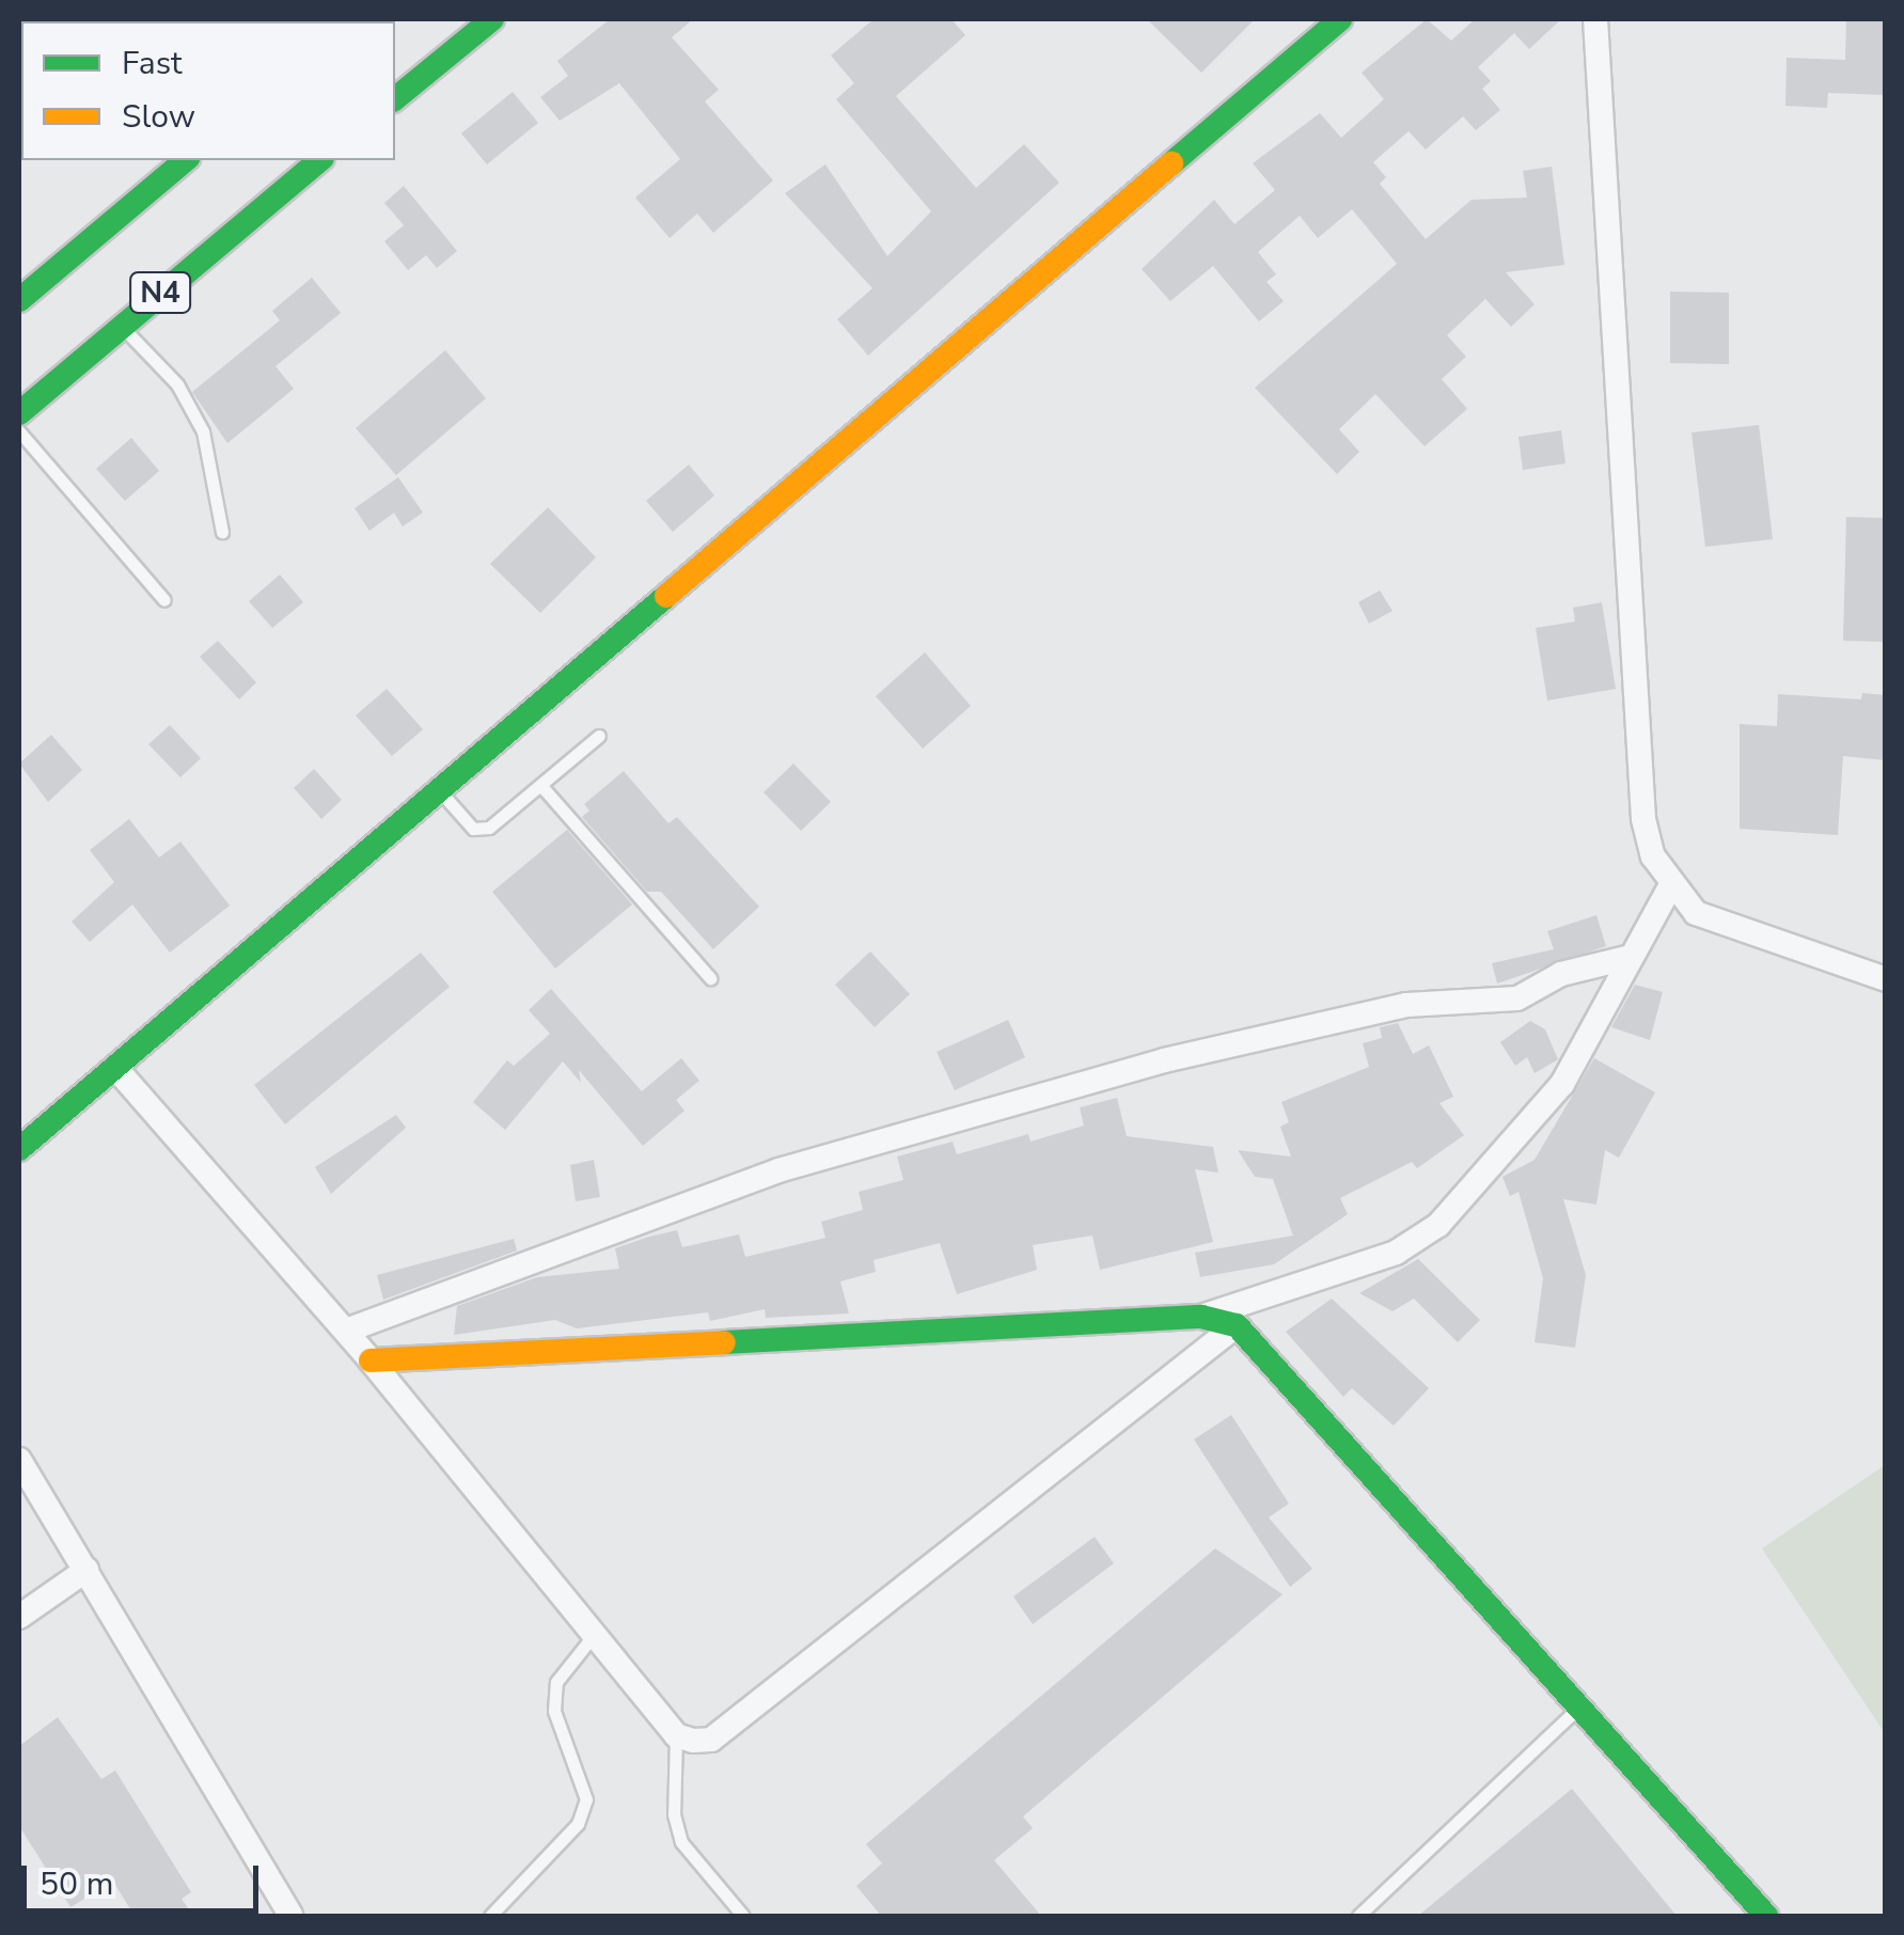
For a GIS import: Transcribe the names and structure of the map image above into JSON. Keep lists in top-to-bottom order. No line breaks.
{"streets":{"main road":["N4"]},"legend":["Fast","Slow"],"scale_bar":"50 m"}
